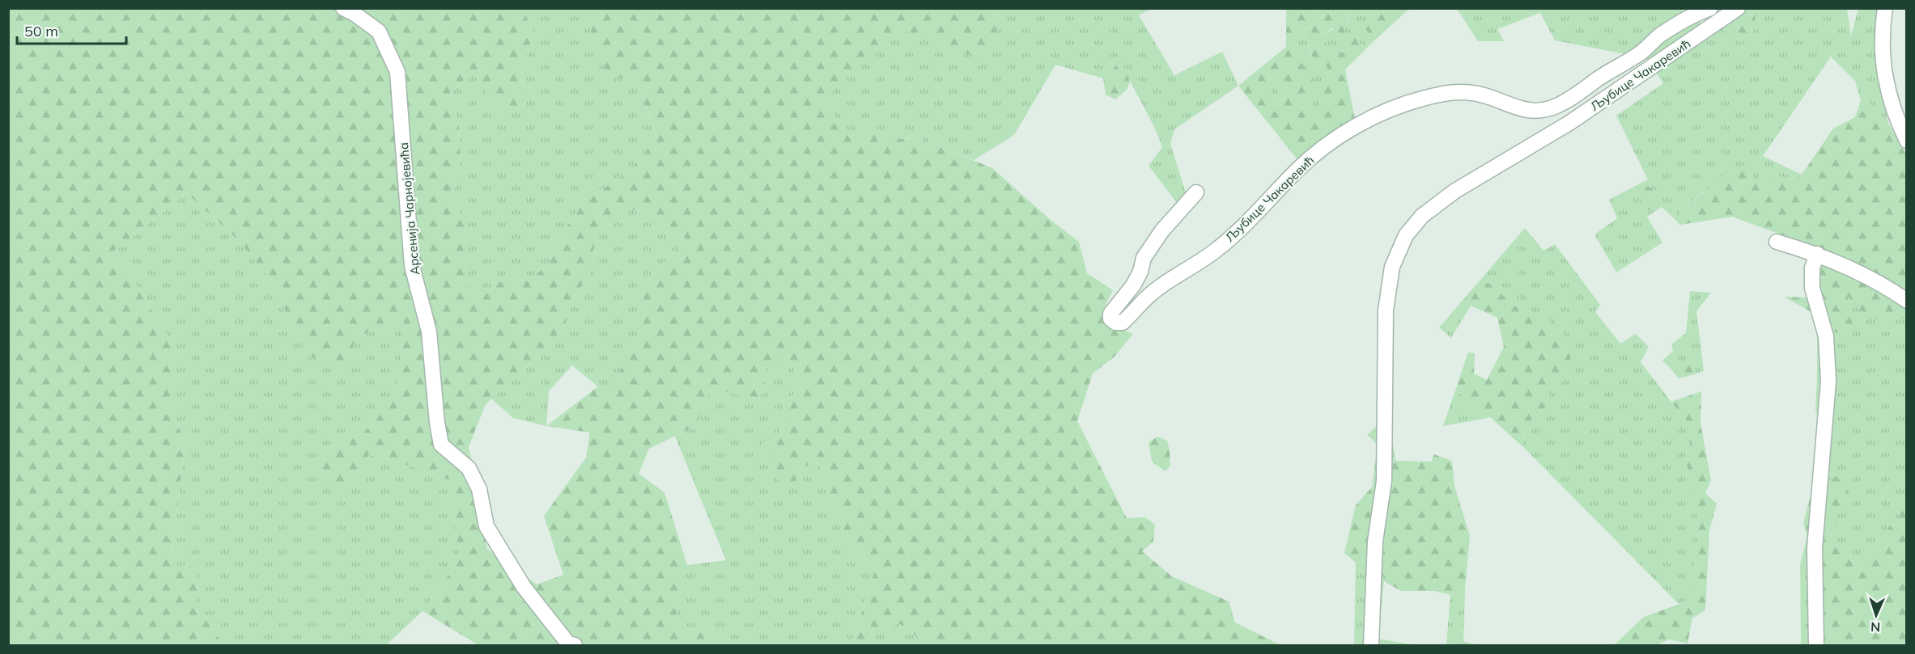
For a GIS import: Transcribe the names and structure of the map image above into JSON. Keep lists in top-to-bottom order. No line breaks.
{"streets":{"street":["Љубице Чакаревић","Арсенија Чарнојевића"]},"scale_bar":"50 m","north":"bottom"}
